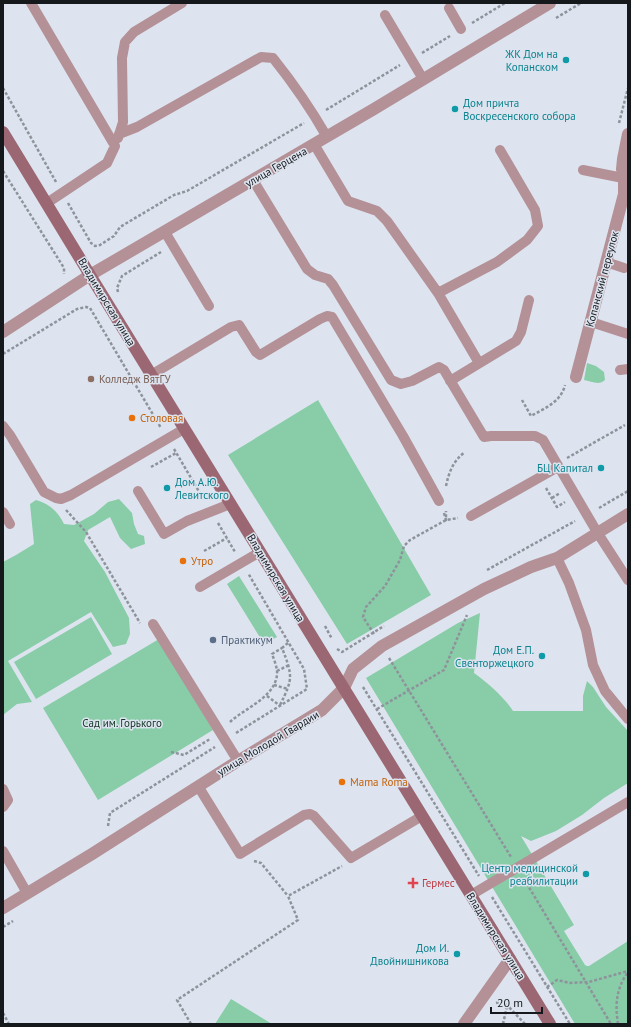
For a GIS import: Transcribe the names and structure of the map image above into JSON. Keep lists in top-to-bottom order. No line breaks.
{"streets":{"main road":["Владимирская улица"],"street":["улица Герцена","Копанский переулок","улица Молодой Гвардии"]},"crossings":[["улица Герцена","Владимирская улица"],["Владимирская улица","улица Молодой Гвардии"]],"parks":["Сад им. Горького"],"places":{"other":["ЖК Дом на Копанском","Дом причта Воскресенского собора","Колледж ВятГУ","Столовая","БЦ Капитал","Дом А.Ю. Левитского","Утро","Практикум","Дом Е.П. Свенторжецкого","Mama Roma","Центр медицинской реабилитации","Дом И. Двойнишникова"],"health":["Гермес"]},"scale_bar":"20 m"}
